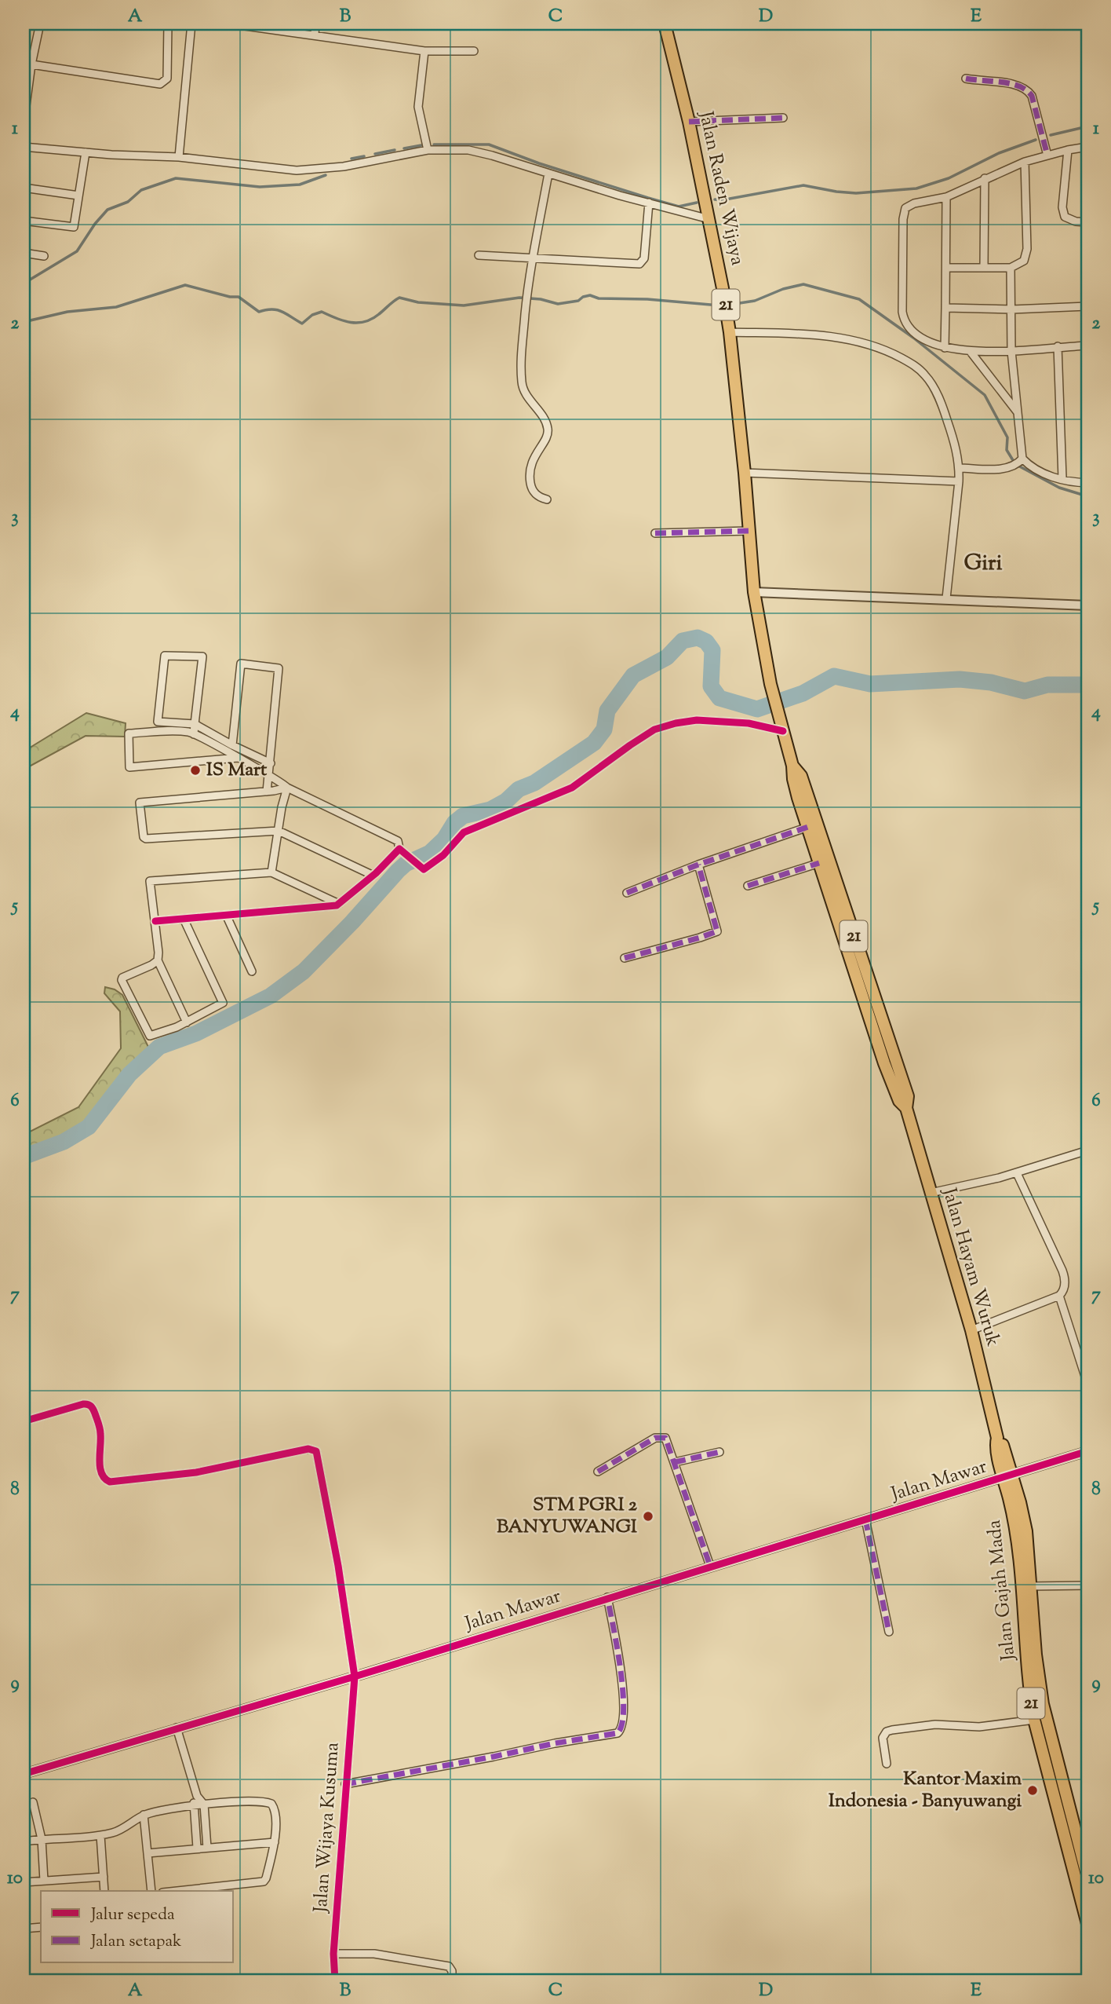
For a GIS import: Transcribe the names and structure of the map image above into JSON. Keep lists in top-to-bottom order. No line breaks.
{"streets":{"highway":["Jalan Raden Wijaya","21","Jalan Hayam Wuruk","Jalan Gajah Mada"],"street":["Jalan Mawar","Jalan Wijaya Kusuma"]},"crossings":[["Jalan Raden Wijaya","Jalan Hayam Wuruk"],["21","Jalan Gajah Mada"],["Jalan Hayam Wuruk","Jalan Mawar"],["Jalan Hayam Wuruk","Jalan Gajah Mada"],["Jalan Mawar","Jalan Gajah Mada"],["Jalan Mawar","Jalan Wijaya Kusuma"]],"districts":["Giri"],"places":["IS Mart","STM PGRI 2 BANYUWANGI","Kantor Maxim Indonesia - Banyuwangi"],"legend":["Jalur sepeda","Jalan setapak"],"grid":{"columns":["A","B","C","D","E"],"rows":["1","2","3","4","5","6","7","8","9","10"]}}
